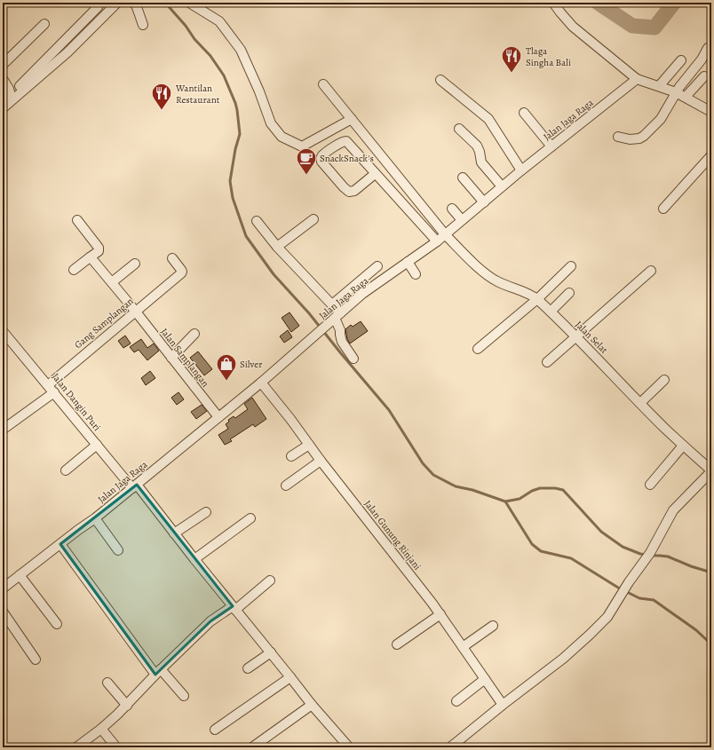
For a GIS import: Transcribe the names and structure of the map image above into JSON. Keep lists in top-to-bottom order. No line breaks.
{"streets":{"street":["Jalan Jaga Raga","Gang Samplangan","Jalan Selat","Jalan Samplangan","Jalan Dangin Puri","Jalan Gunung Rinjani"]},"crossings":[["Jalan Jaga Raga","Jalan Selat"],["Jalan Jaga Raga","Jalan Samplangan"],["Jalan Jaga Raga","Jalan Dangin Puri"],["Jalan Jaga Raga","Jalan Gunung Rinjani"],["Gang Samplangan","Jalan Samplangan"],["Gang Samplangan","Jalan Dangin Puri"]],"places":{"restaurant":["Tlaga Singha Bali","Wantilan Restaurant"],"cafe":["SnackSnack's"],"shop":["Silver"]}}
